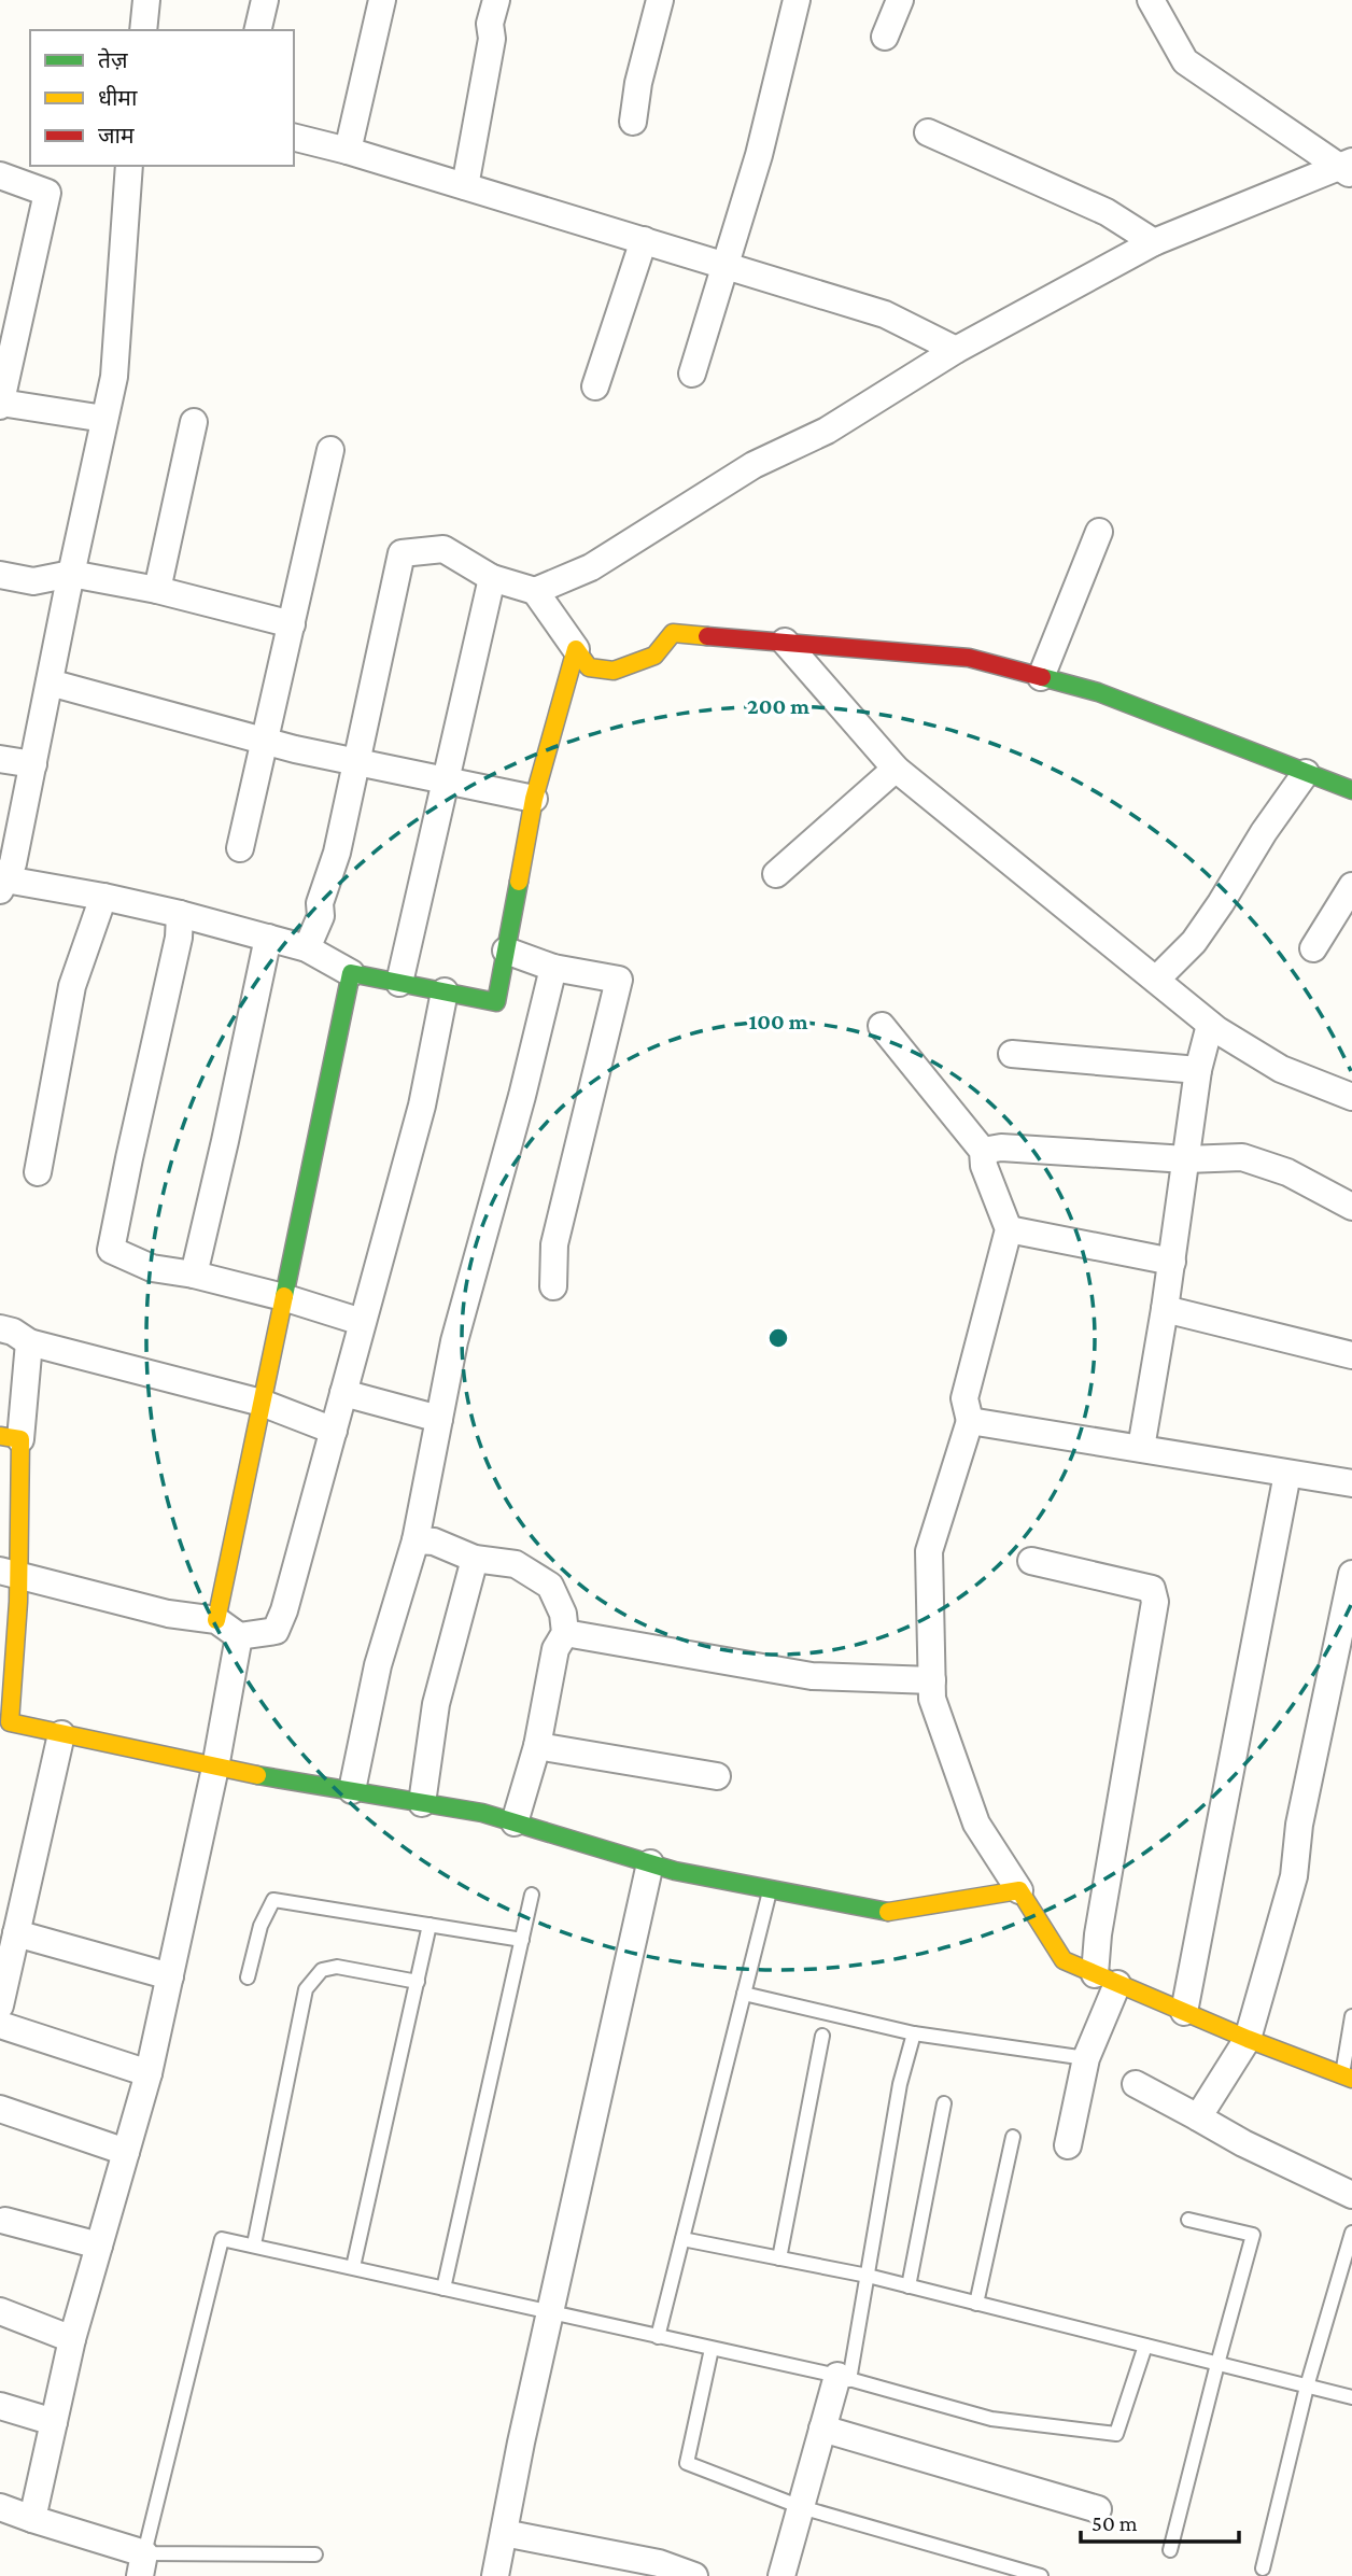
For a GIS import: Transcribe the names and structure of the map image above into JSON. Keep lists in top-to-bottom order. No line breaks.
{"legend":["तेज़","धीमा","जाम"],"scale_bar":"50 m","rings":["200 m","100 m"]}
